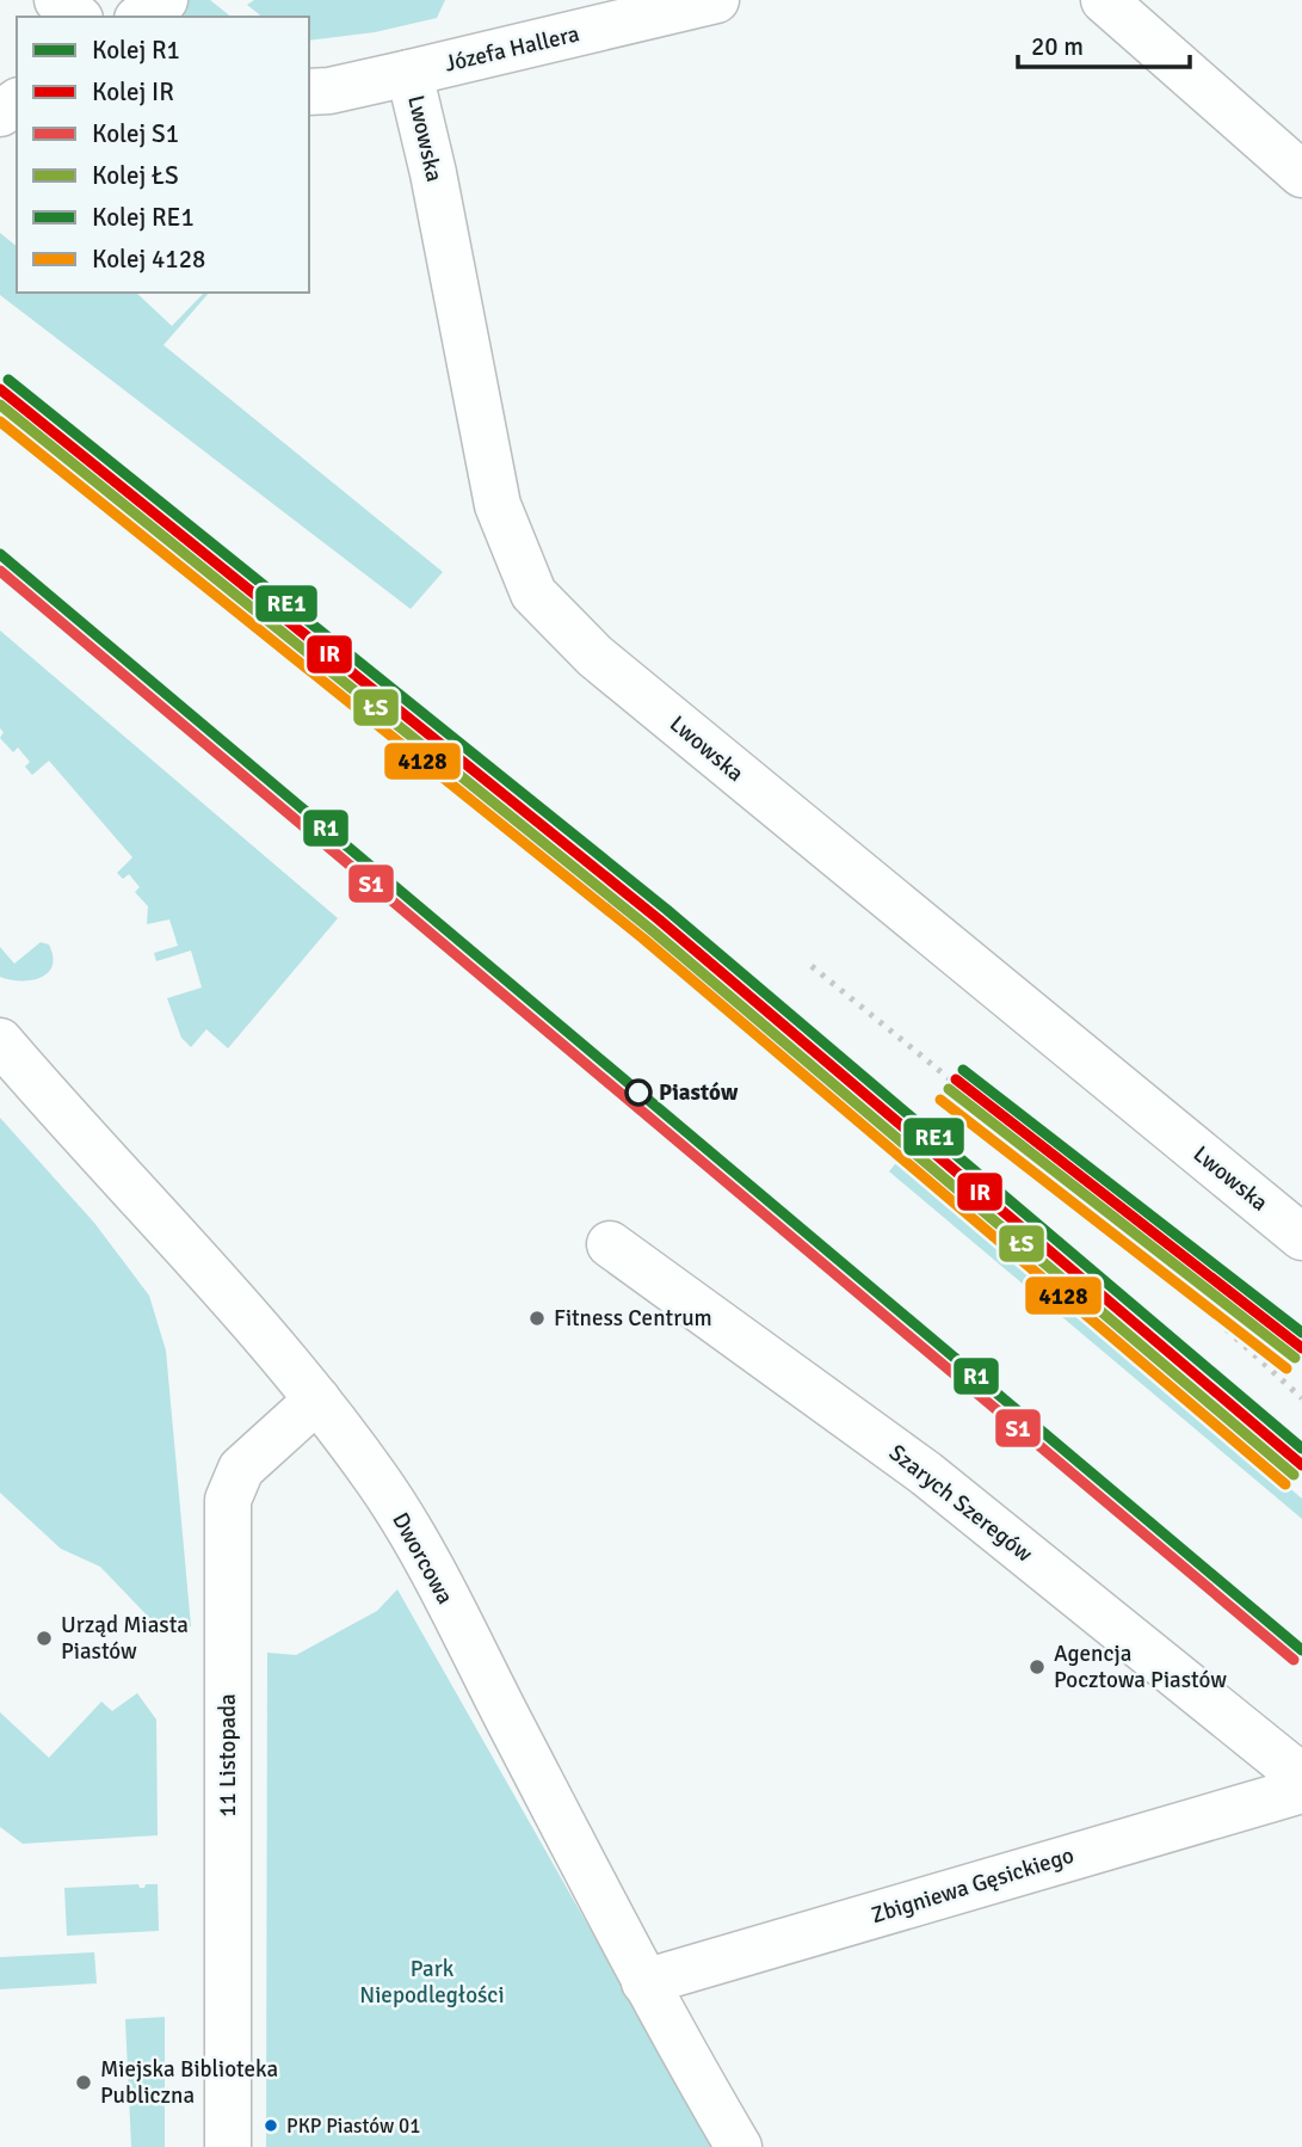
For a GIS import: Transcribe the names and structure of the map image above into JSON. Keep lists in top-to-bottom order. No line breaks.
{"streets":{"street":["Józefa Hallera","Lwowska","Szarych Szeregów","Dworcowa","11 Listopada","Zbigniewa Gęsickiego"]},"crossings":[["Józefa Hallera","Lwowska"],["Dworcowa","11 Listopada"],["Dworcowa","Zbigniewa Gęsickiego"]],"parks":["Park Niepodległości"],"places":["Piastów","Fitness Centrum","Urząd Miasta Piastów","Agencja Pocztowa Piastów","Miejska Biblioteka Publiczna","PKP Piastów 01"],"lines":["rail line RE1","rail line IR","rail line ŁS","rail line 4128","rail line R1","rail line S1"],"legend":["Kolej R1","Kolej IR","Kolej S1","Kolej ŁS","Kolej RE1","Kolej 4128"],"scale_bar":"20 m"}
